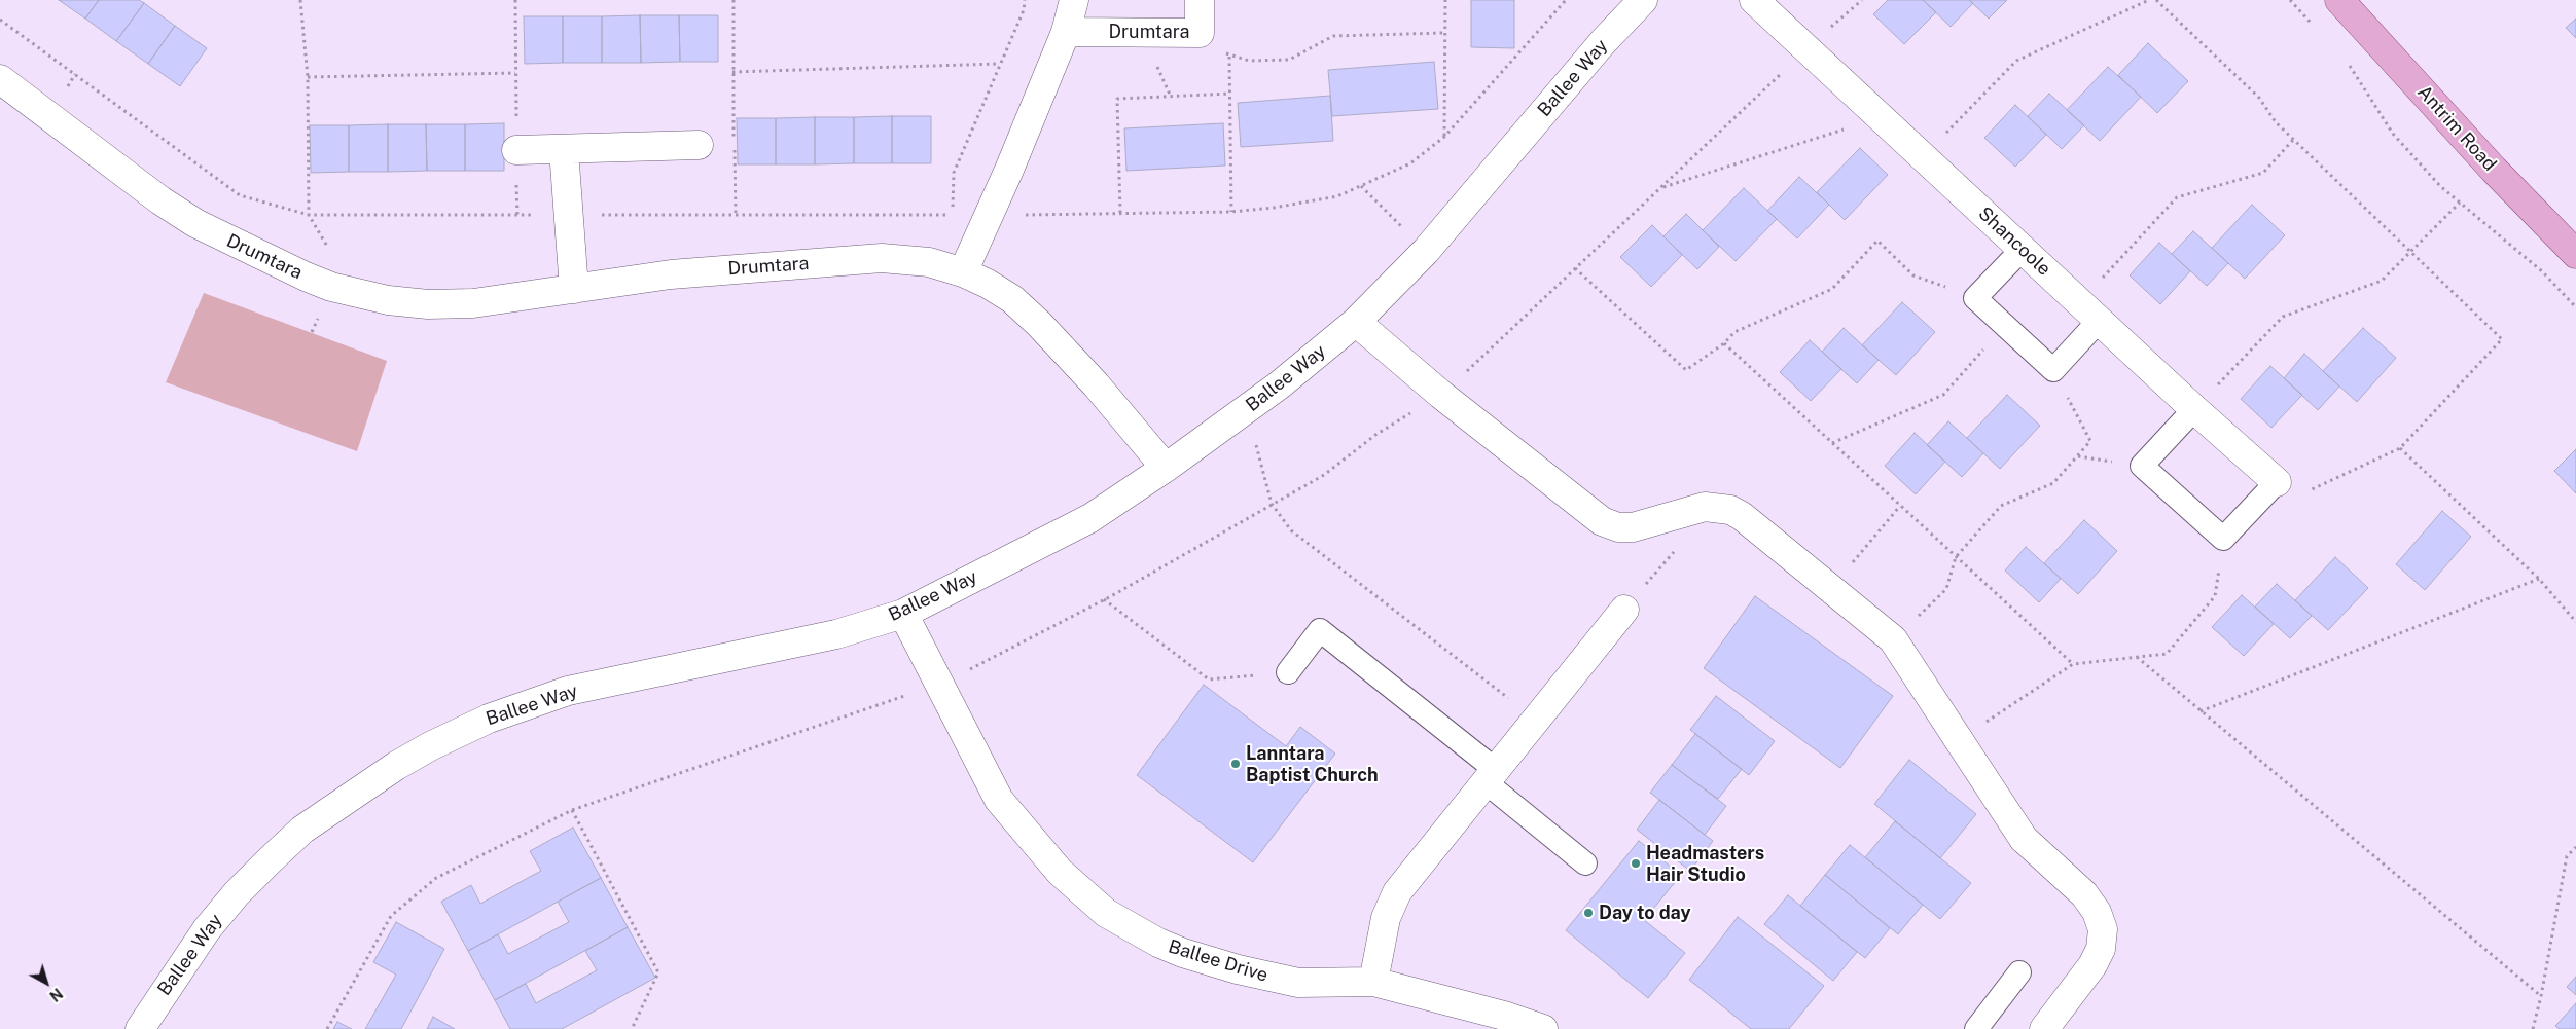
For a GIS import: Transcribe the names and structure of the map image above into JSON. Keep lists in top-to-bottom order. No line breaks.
{"streets":{"main road":["Antrim Road"],"street":["Drumtara","Ballee Way","Shancoole","Ballee Drive"]},"crossings":[["Drumtara","Ballee Way"],["Ballee Way","Ballee Drive"]],"places":["Lanntara Baptist Church","Headmasters Hair Studio","Day to day"],"north":"bottom right"}
